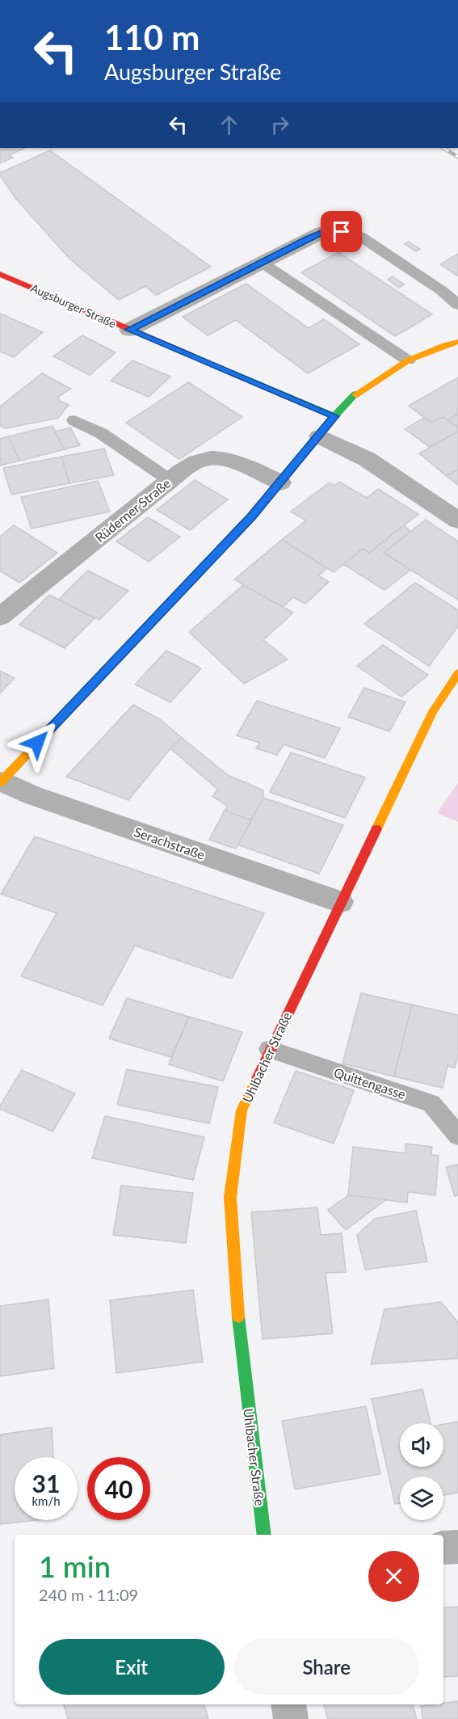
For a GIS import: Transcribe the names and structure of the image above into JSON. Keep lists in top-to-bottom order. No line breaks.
{"streets":{"street":["Augsburger Straße","Rüderner Straße","Serachstraße","Uhlbacher Straße"],"lane":["Quittengasse"]},"crossings":[["Serachstraße","Uhlbacher Straße"],["Uhlbacher Straße","Quittengasse"]],"page":{"turn":["110 m","Augsburger Straße"],"speed":"31 km/h","limit":"40","heading":["1 min","240 m · 11:09"],"buttons":["Exit","Share"]}}
